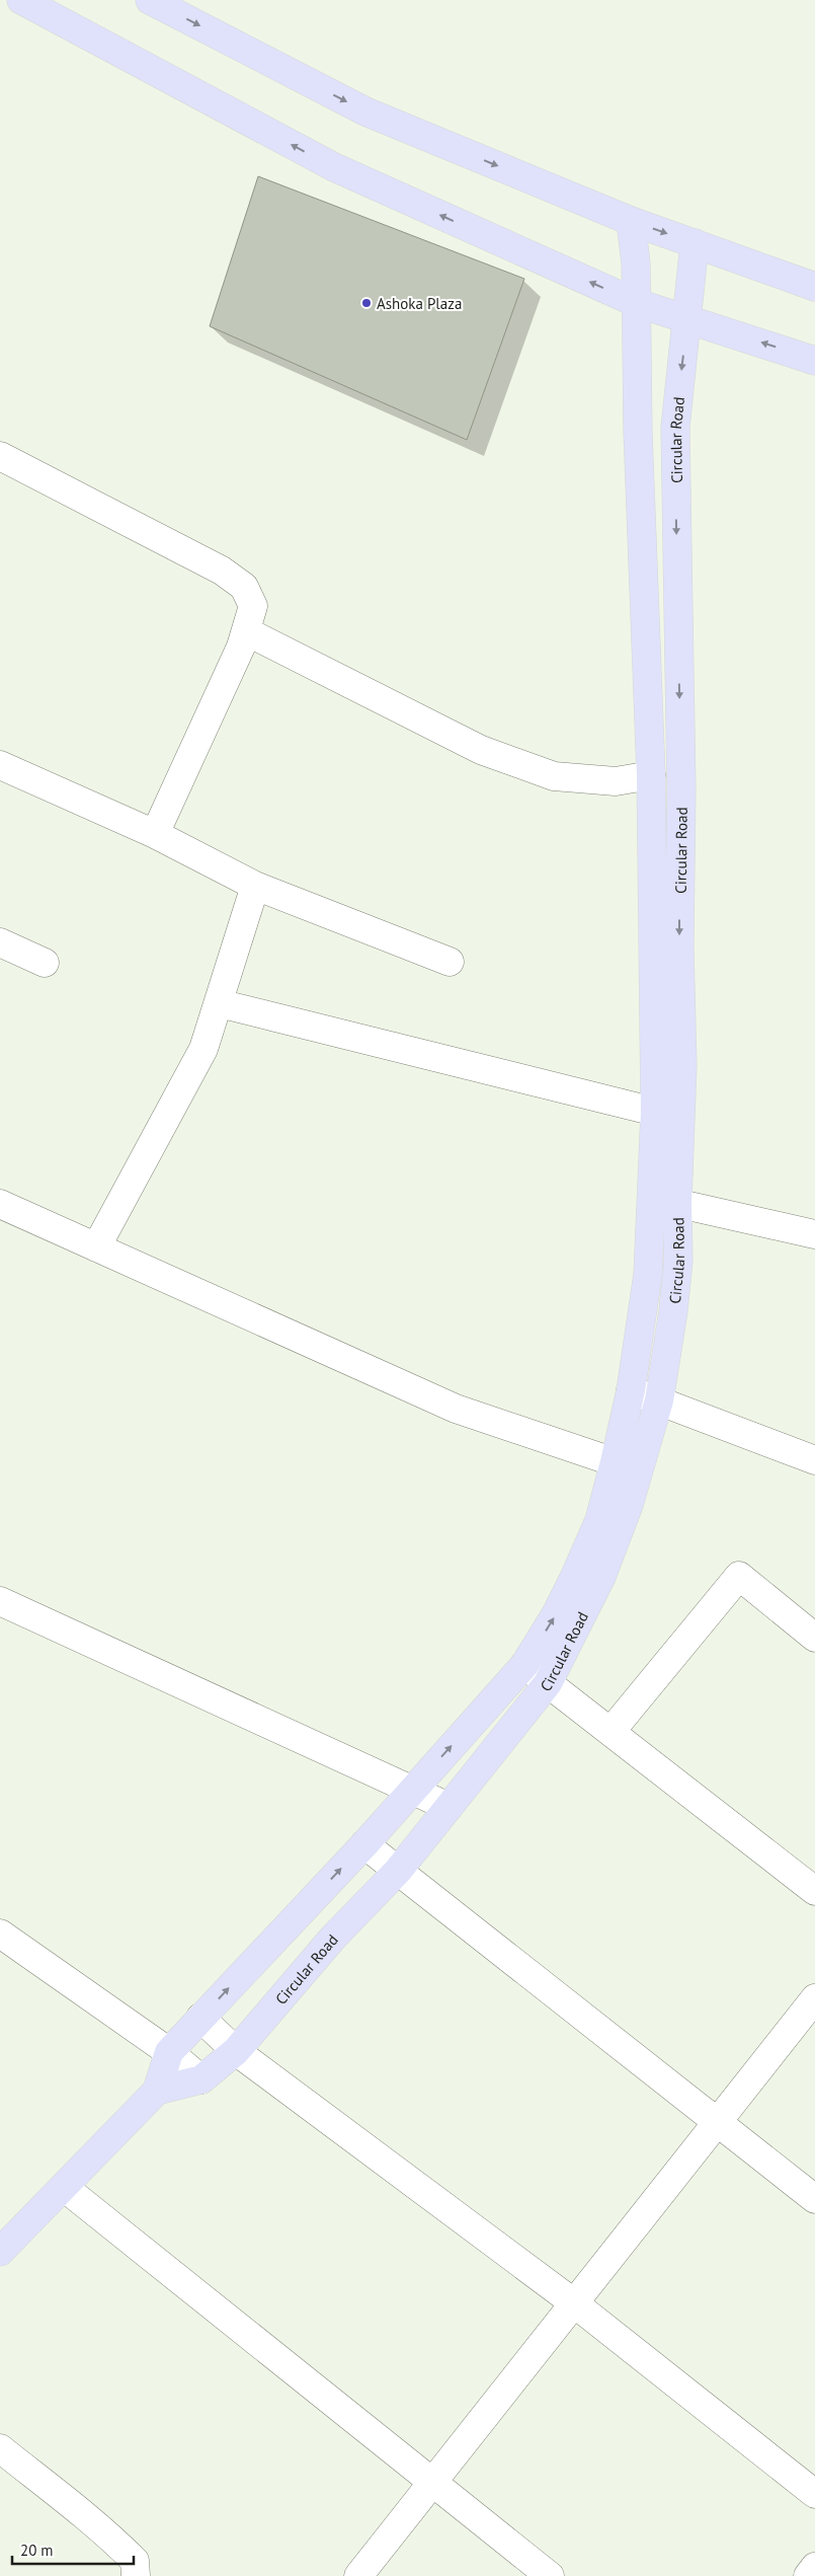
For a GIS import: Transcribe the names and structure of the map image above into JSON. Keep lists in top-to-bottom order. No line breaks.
{"streets":{"main road":["Circular Road"]},"places":["Ashoka Plaza"],"scale_bar":"20 m"}
